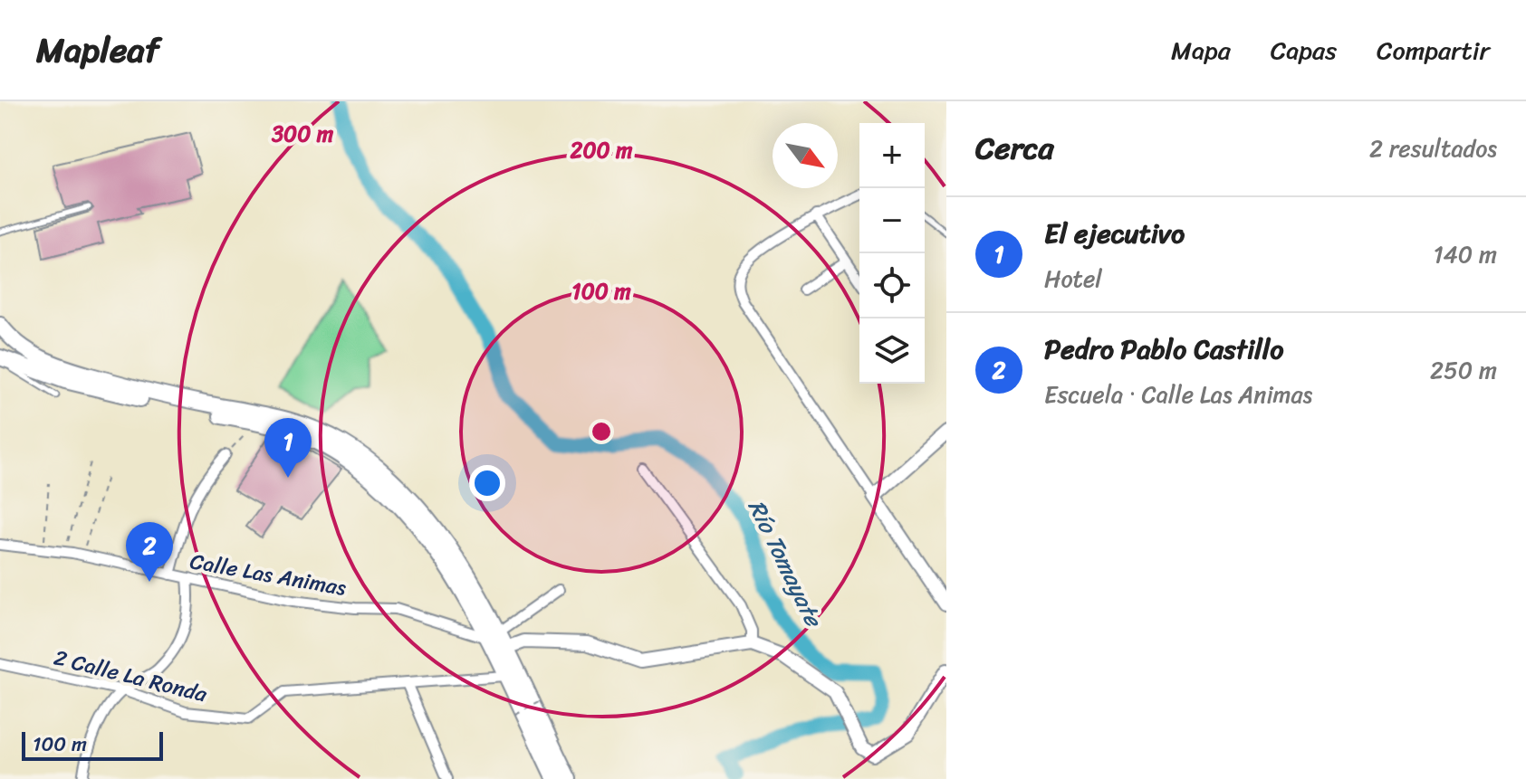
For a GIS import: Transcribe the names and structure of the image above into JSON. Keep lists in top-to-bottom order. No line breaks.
{"streets":{"street":["Calle Las Animas","2 Calle La Ronda"]},"water":["Río Tomayate"],"scale_bar":"100 m","north":"bottom right","page":{"header":"Mapleaf","nav":["Mapa","Capas","Compartir"],"heading":["Cerca","2 resultados"],"map_buttons":["+","−"],"list":[{"mark":"1","name":"El ejecutivo","note":"Hotel","value":"140 m"},{"mark":"2","name":"Pedro Pablo Castillo","note":"Escuela · Calle Las Animas","value":"250 m"}],"pins":["1","2"],"scale":"100 m"},"rings":["300 m","200 m","100 m"]}
